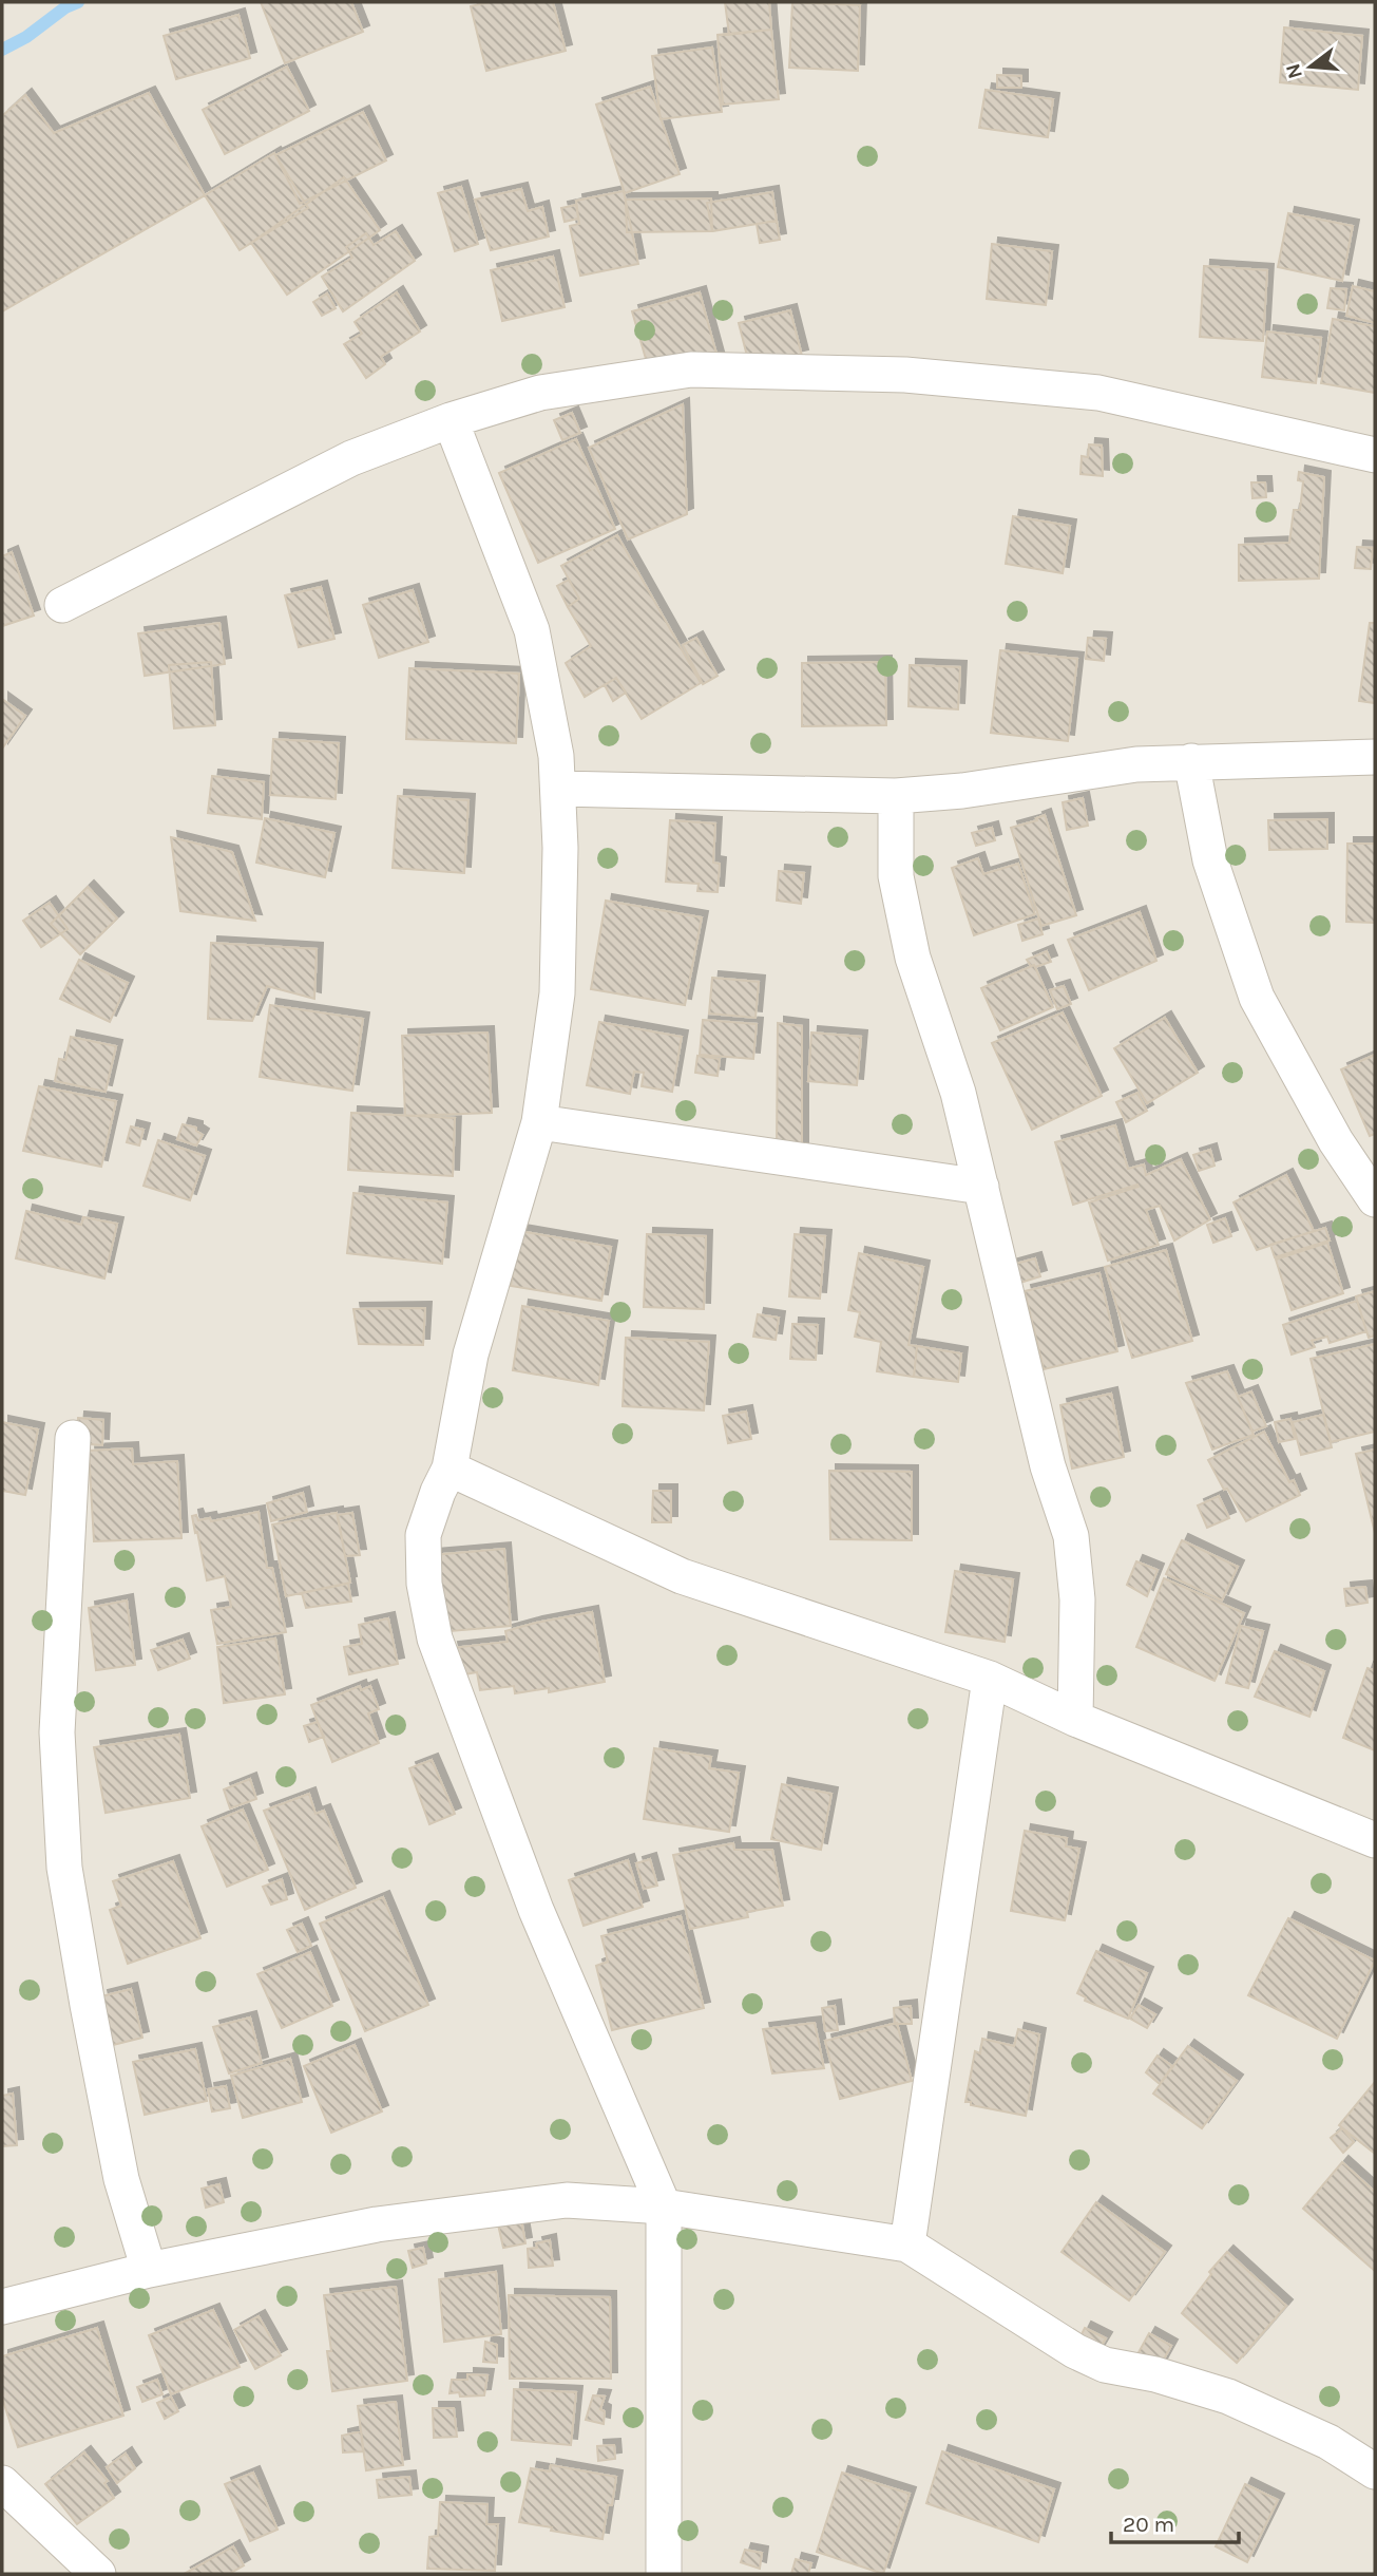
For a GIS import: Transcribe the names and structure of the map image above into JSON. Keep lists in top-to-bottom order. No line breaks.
{"scale_bar":"20 m","north":"left"}
